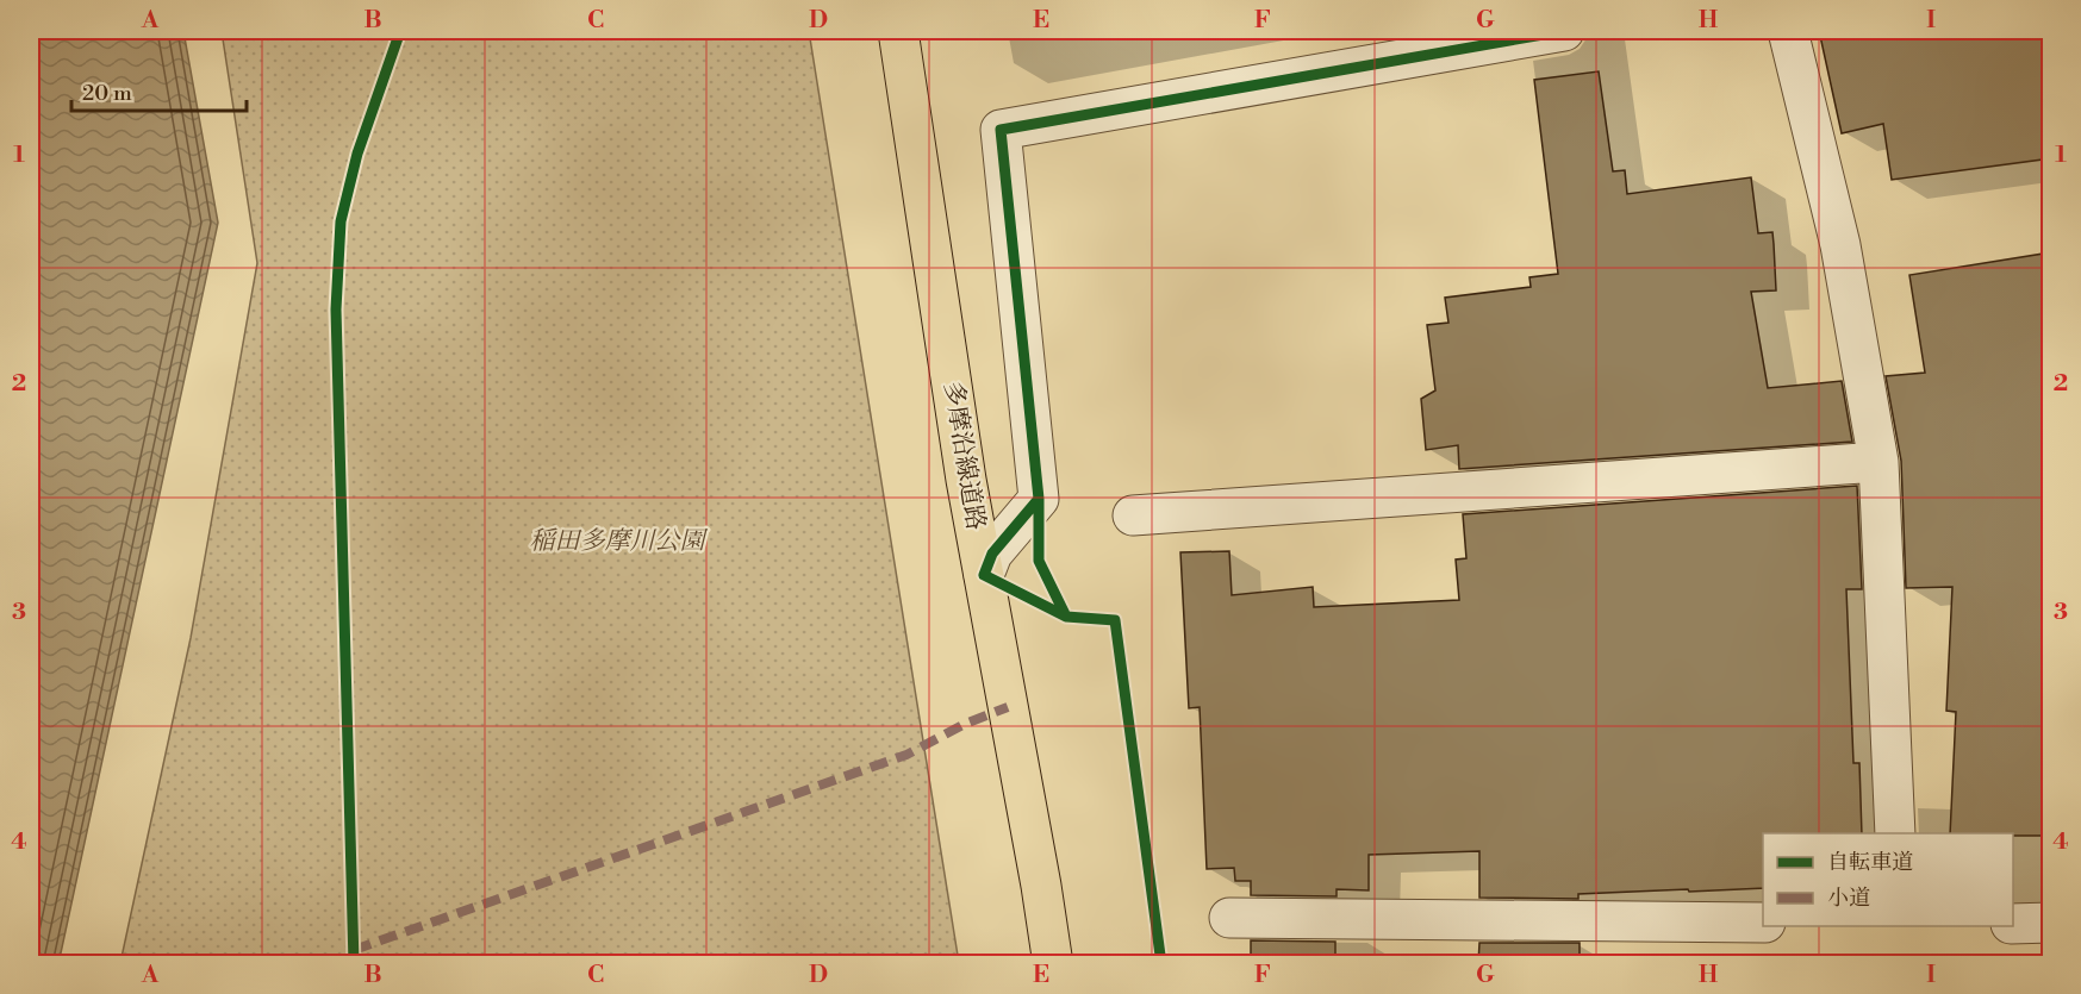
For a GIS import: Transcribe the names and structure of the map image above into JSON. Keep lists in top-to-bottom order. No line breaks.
{"streets":{"main road":["多摩沿線道路"]},"parks":["稲田多摩川公園"],"legend":["自転車道","小道"],"scale_bar":"20 m","grid":{"columns":["A","B","C","D","E","F","G","H","I"],"rows":["1","2","3","4"]}}
